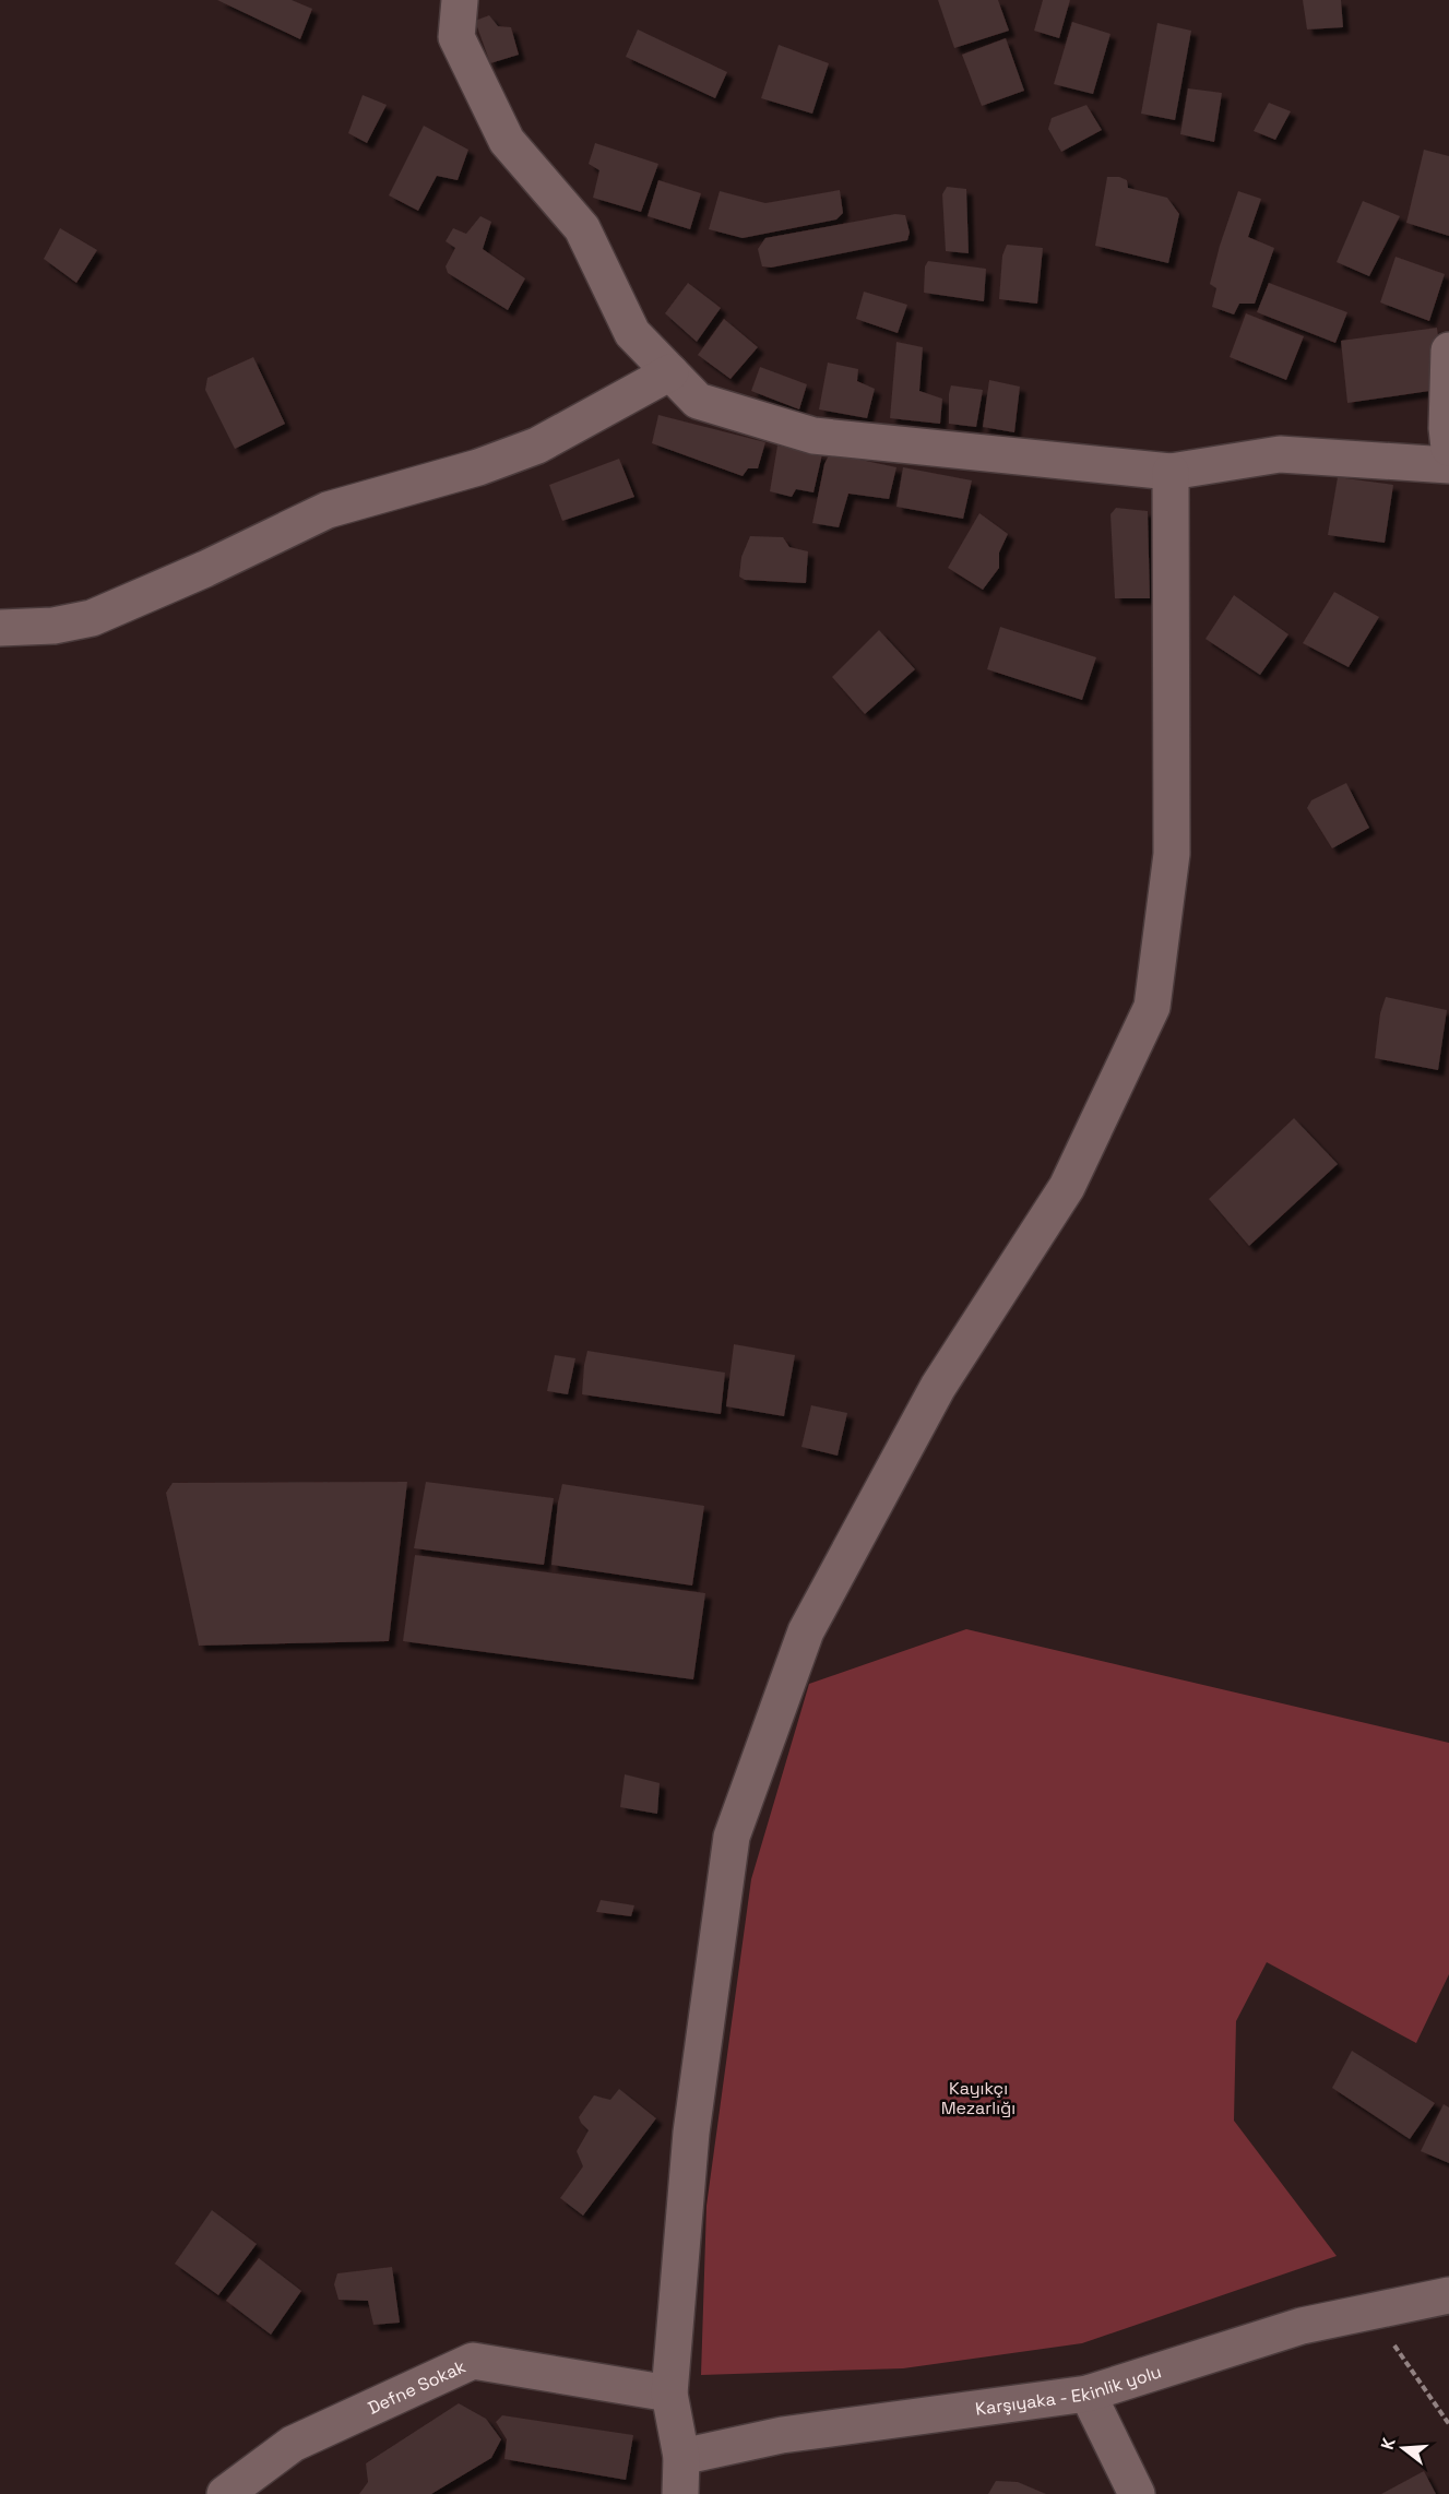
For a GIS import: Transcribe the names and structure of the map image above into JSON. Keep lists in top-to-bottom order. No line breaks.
{"streets":{"street":["Defne Sokak","Karşıyaka - Ekinlik yolu"]},"parks":["Kayıkçı Mezarlığı"],"north":"left"}
